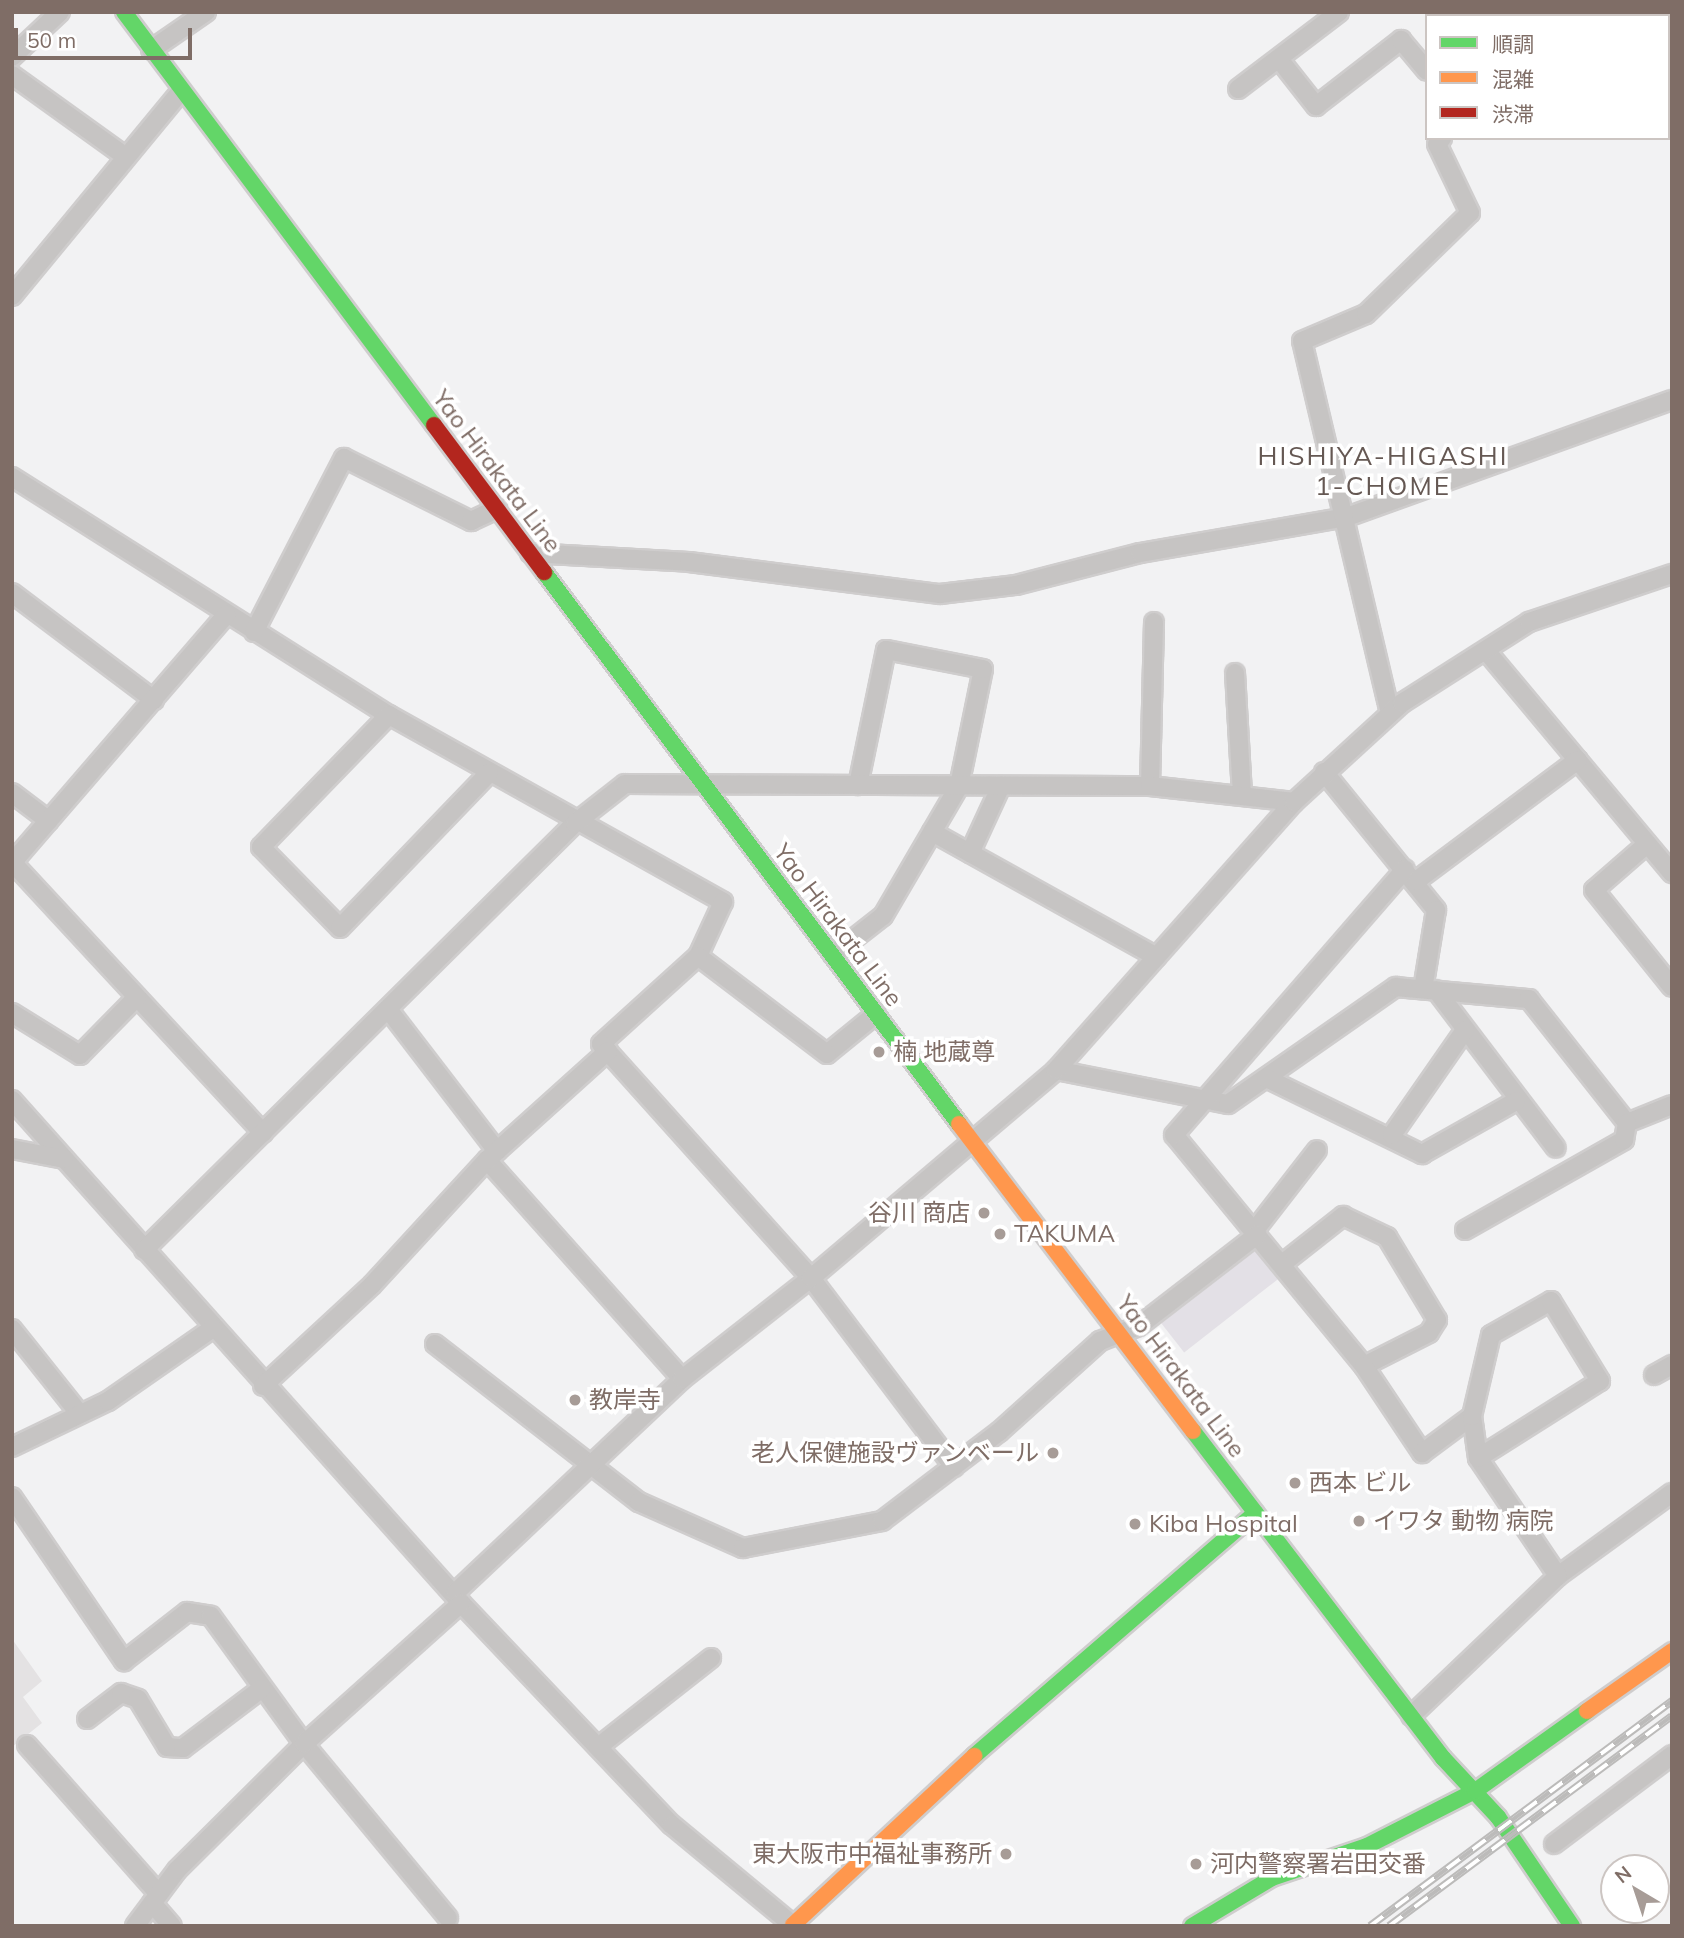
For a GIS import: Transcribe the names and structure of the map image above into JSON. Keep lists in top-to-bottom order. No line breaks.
{"streets":{"main road":["Yao Hirakata Line"]},"districts":["HISHIYA-HIGASHI 1-CHOME"],"places":["楠 地蔵尊","谷川 商店","TAKUMA","教岸寺","老人保健施設ヴァンベール","西本 ビル","イワタ 動物 病院","Kiba Hospital","東大阪市中福祉事務所","河内警察署岩田交番"],"legend":["順調","混雑","渋滞"],"scale_bar":"50 m","north":"top left"}
